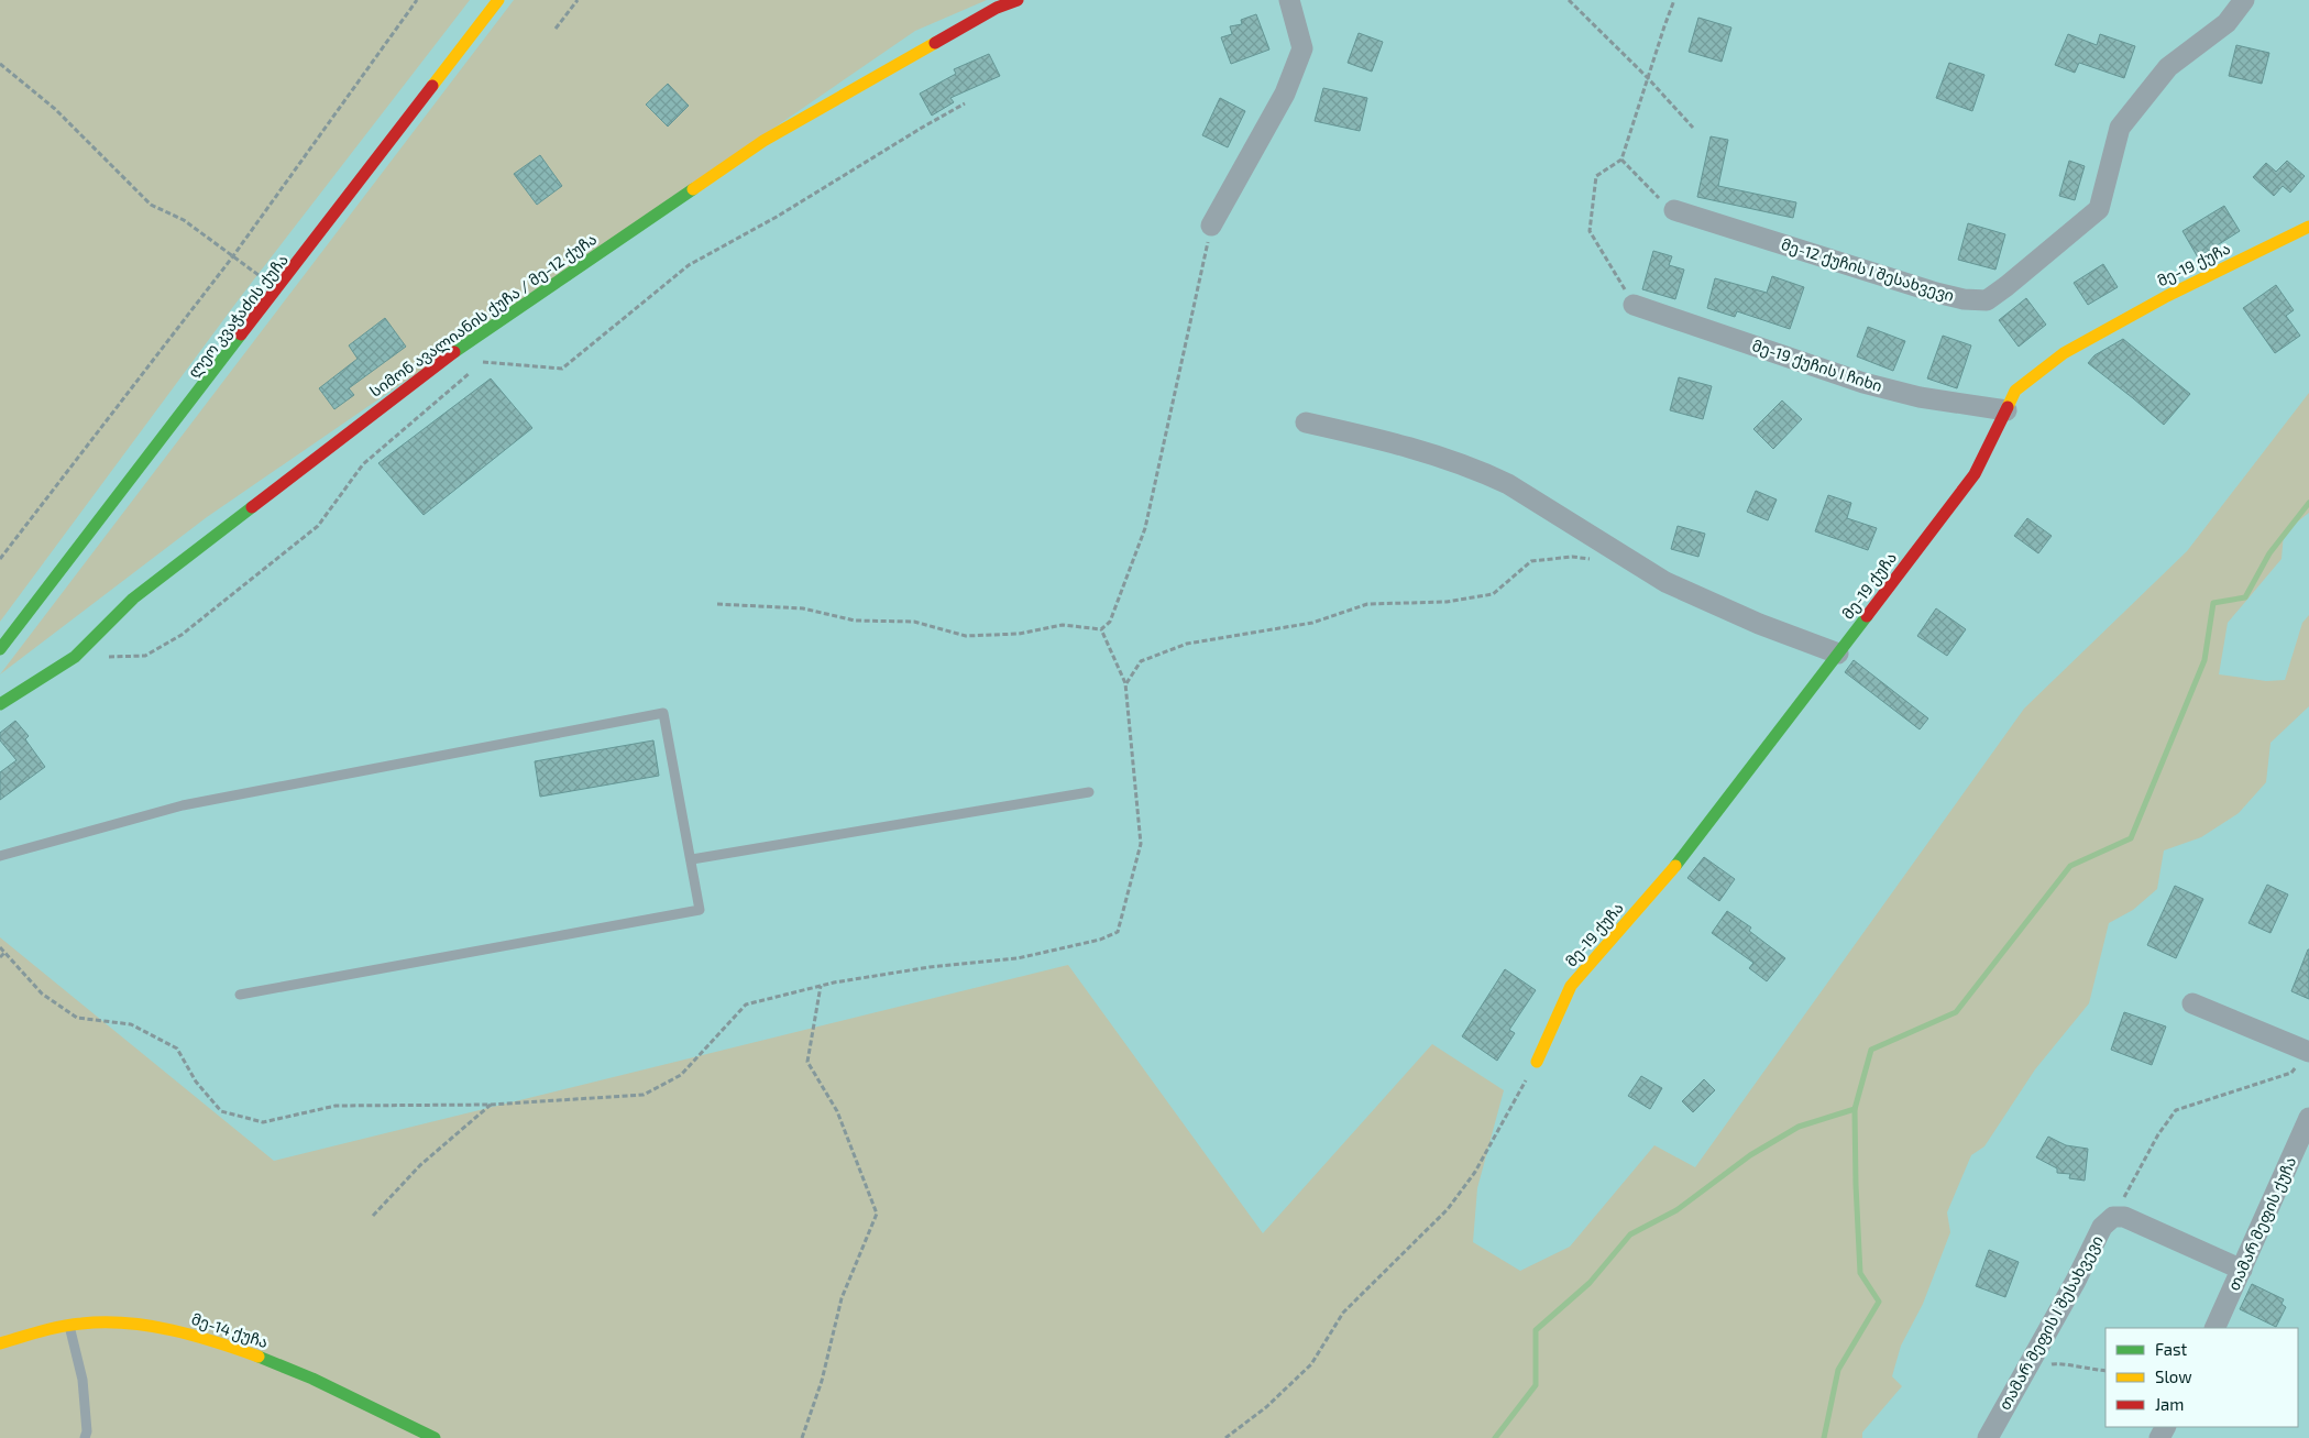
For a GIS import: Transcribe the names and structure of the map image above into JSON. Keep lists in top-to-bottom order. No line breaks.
{"streets":{"street":["მე-19 ქუჩა","მე-12 ქუჩის I შესახვევი","სიმონ ავალიანის ქუჩა / მე-12 ქუჩა","ლეო კვაჭაძის ქუჩა","მე-19 ქუჩის I ჩიხი","თამარ მეფის ქუჩა","თამარ მეფის I შესახვევი","მე-14 ქუჩა"]},"crossings":[["მე-19 ქუჩა","მე-19 ქუჩის I ჩიხი"]],"legend":["Fast","Slow","Jam"]}
